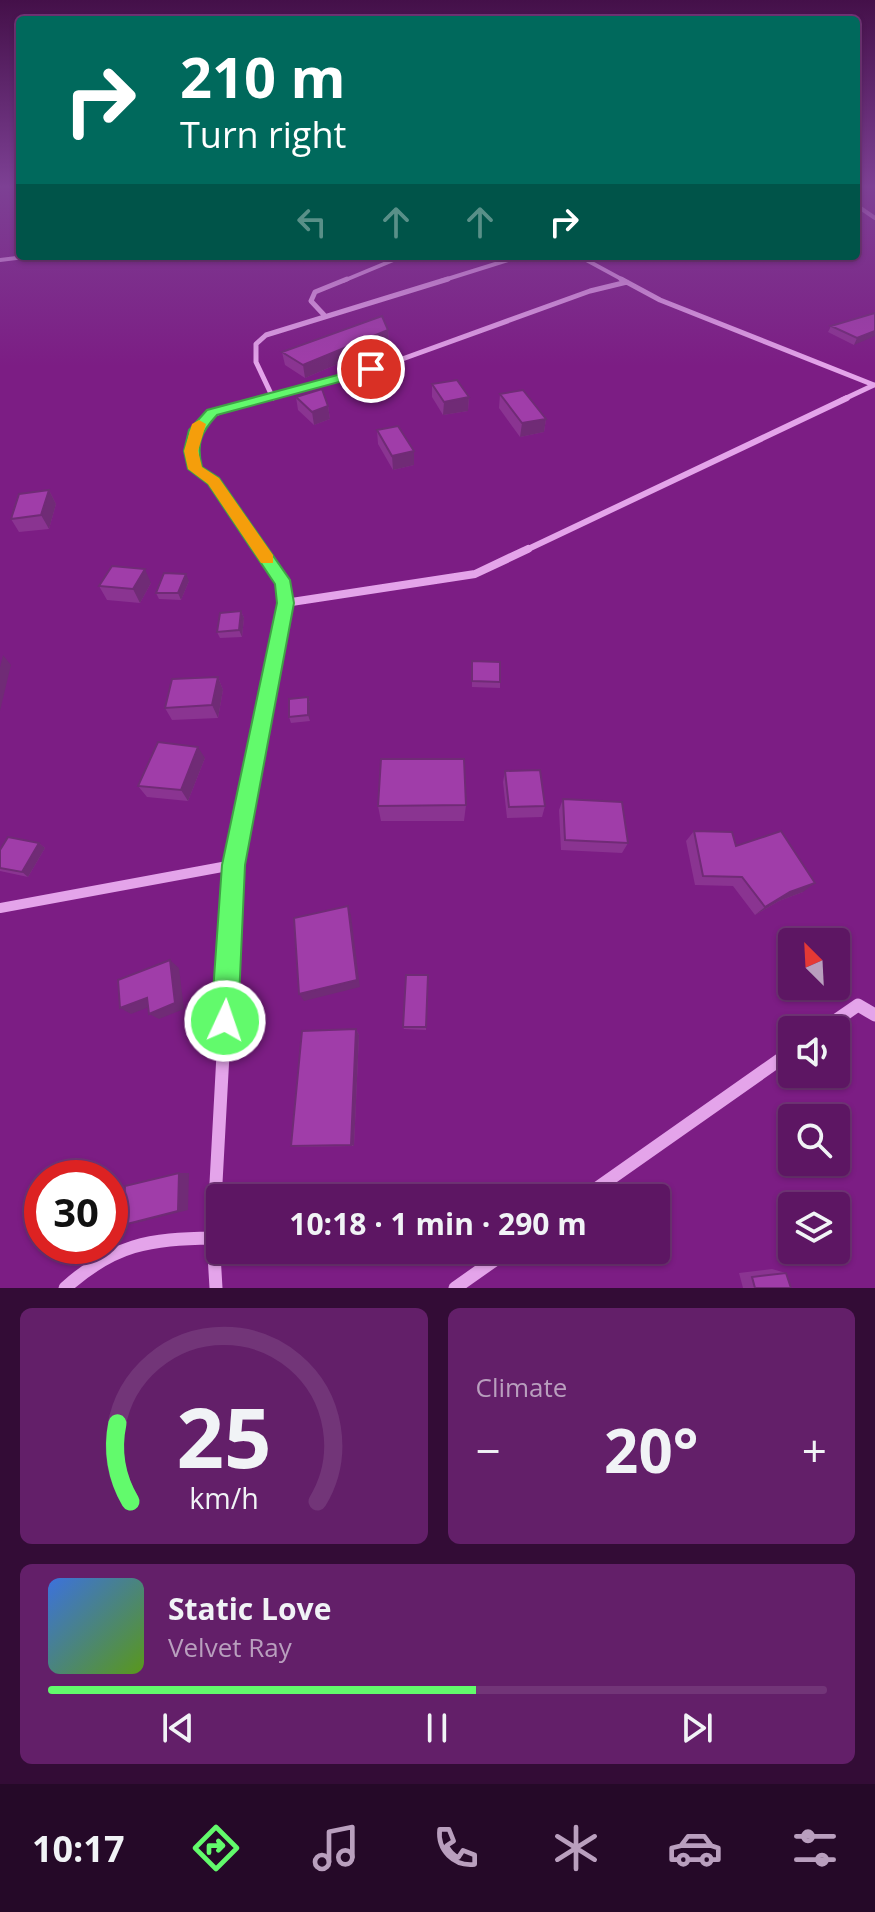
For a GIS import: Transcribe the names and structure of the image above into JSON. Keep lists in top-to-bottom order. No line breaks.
{"north":"top left","page":{"turn":["210 m","Turn right"],"limit":"30","trip":"10:18 · 1 min · 290 m","tile":"Climate","heat":["−","20°","+"],"song":["Static Love","Velvet Ray"],"tabs":"10:17","gauge":["25","km/h"]}}
